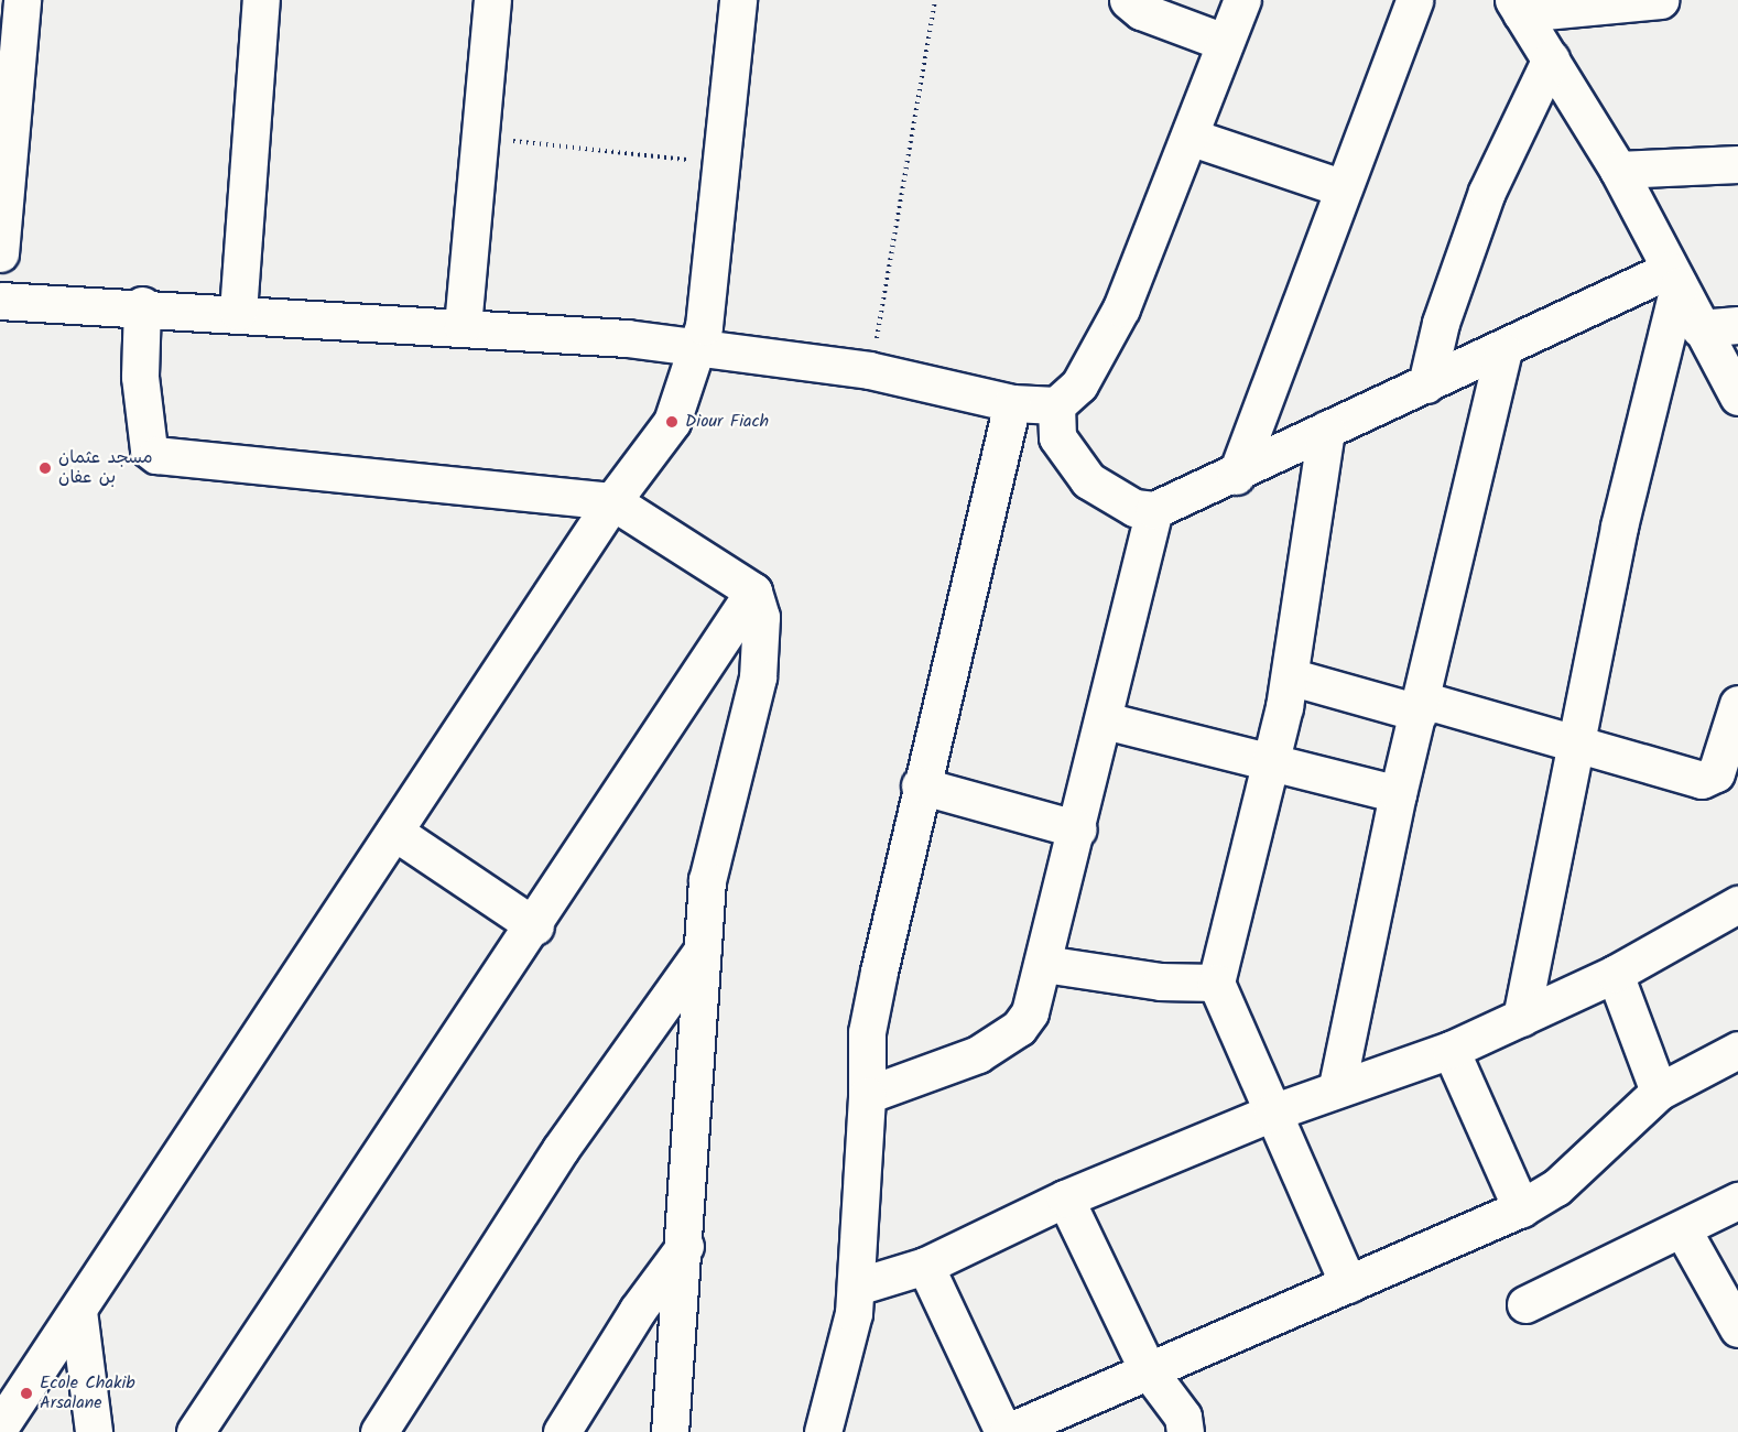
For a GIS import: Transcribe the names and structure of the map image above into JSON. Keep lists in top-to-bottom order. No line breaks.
{"places":["Diour Fiach","مسجد عثمان بن عفان","Ecole Chakib Arsalane"]}
